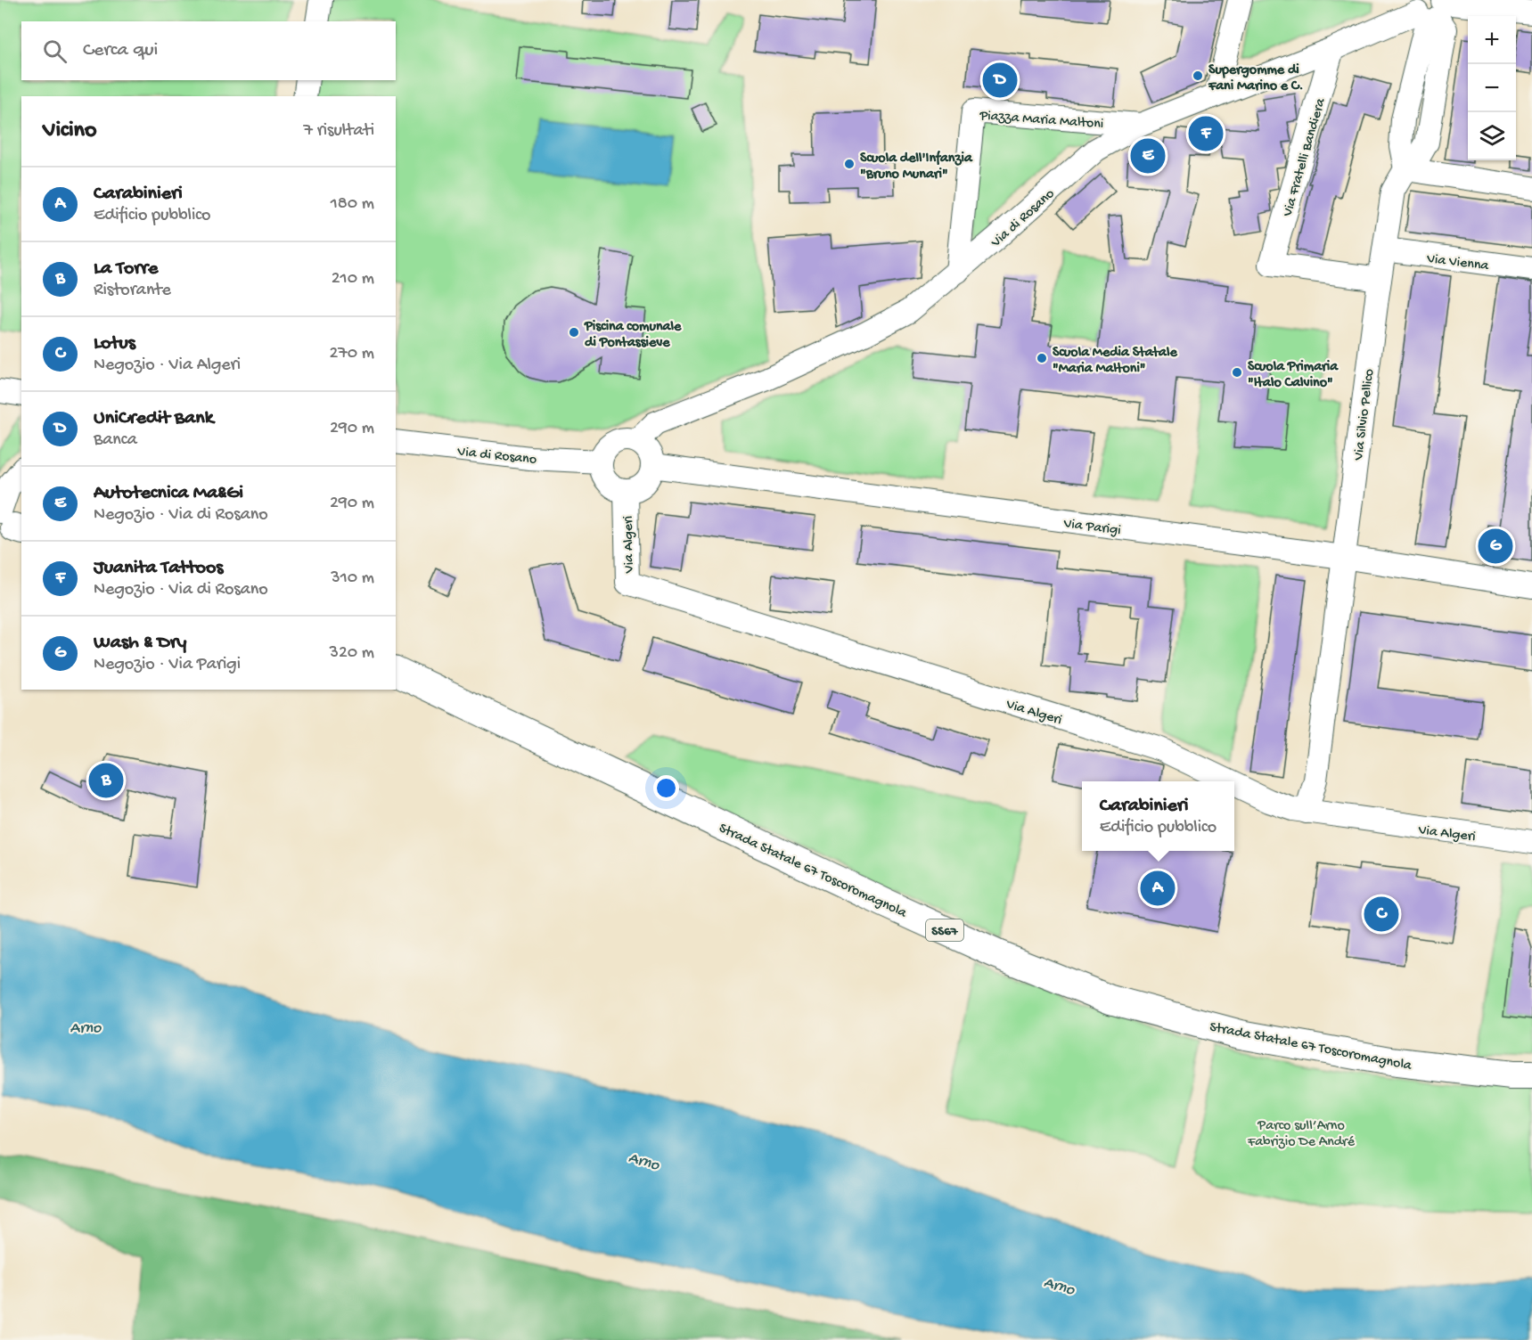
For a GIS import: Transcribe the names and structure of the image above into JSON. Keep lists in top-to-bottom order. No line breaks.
{"streets":{"main road":["Strada Statale 67 Toscoromagnola","SS67"],"street":["Piazza Maria Maltoni","Via Fratelli Bandiera","Via di Rosano","Via Vienna","Via Silvio Pellico","Via Parigi","Via Algeri"]},"crossings":[["Piazza Maria Maltoni","Via di Rosano"],["Via Fratelli Bandiera","Via di Rosano"],["Via Fratelli Bandiera","Via Silvio Pellico"],["Via di Rosano","Via Parigi"],["Via di Rosano","Via Algeri"],["Via Vienna","Via Silvio Pellico"],["Via Silvio Pellico","Via Parigi"],["Via Silvio Pellico","Via Algeri"],["Via Parigi","Via Algeri"]],"water":["Arno"],"parks":["Parco sull’Arno Fabrizio De André"],"places":["Supergomme di Fani Marino e C.","Scuola dell'Infanzia \"Bruno Munari\"","Piscina comunale di Pontassieve","Scuola Media Statale \"Maria Maltoni\"","Scuola Primaria \"Italo Calvino\""],"page":{"map_buttons":["+","−"],"search":"Cerca qui","pins":["D","F","E","G","B","A","C"],"heading":["Vicino","7 risultati"],"list":[{"mark":"A","name":"Carabinieri","note":"Edificio pubblico","value":"180 m"},{"mark":"B","name":"La Torre","note":"Ristorante","value":"210 m"},{"mark":"C","name":"Lotus","note":"Negozio · Via Algeri","value":"270 m"},{"mark":"D","name":"UniCredit Bank","note":"Banca","value":"290 m"},{"mark":"E","name":"Autotecnica Ma&Gi","note":"Negozio · Via di Rosano","value":"290 m"},{"mark":"F","name":"Juanita Tattoos","note":"Negozio · Via di Rosano","value":"310 m"},{"mark":"G","name":"Wash & Dry","note":"Negozio · Via Parigi","value":"320 m"}],"popup":["Carabinieri","Edificio pubblico"]}}
